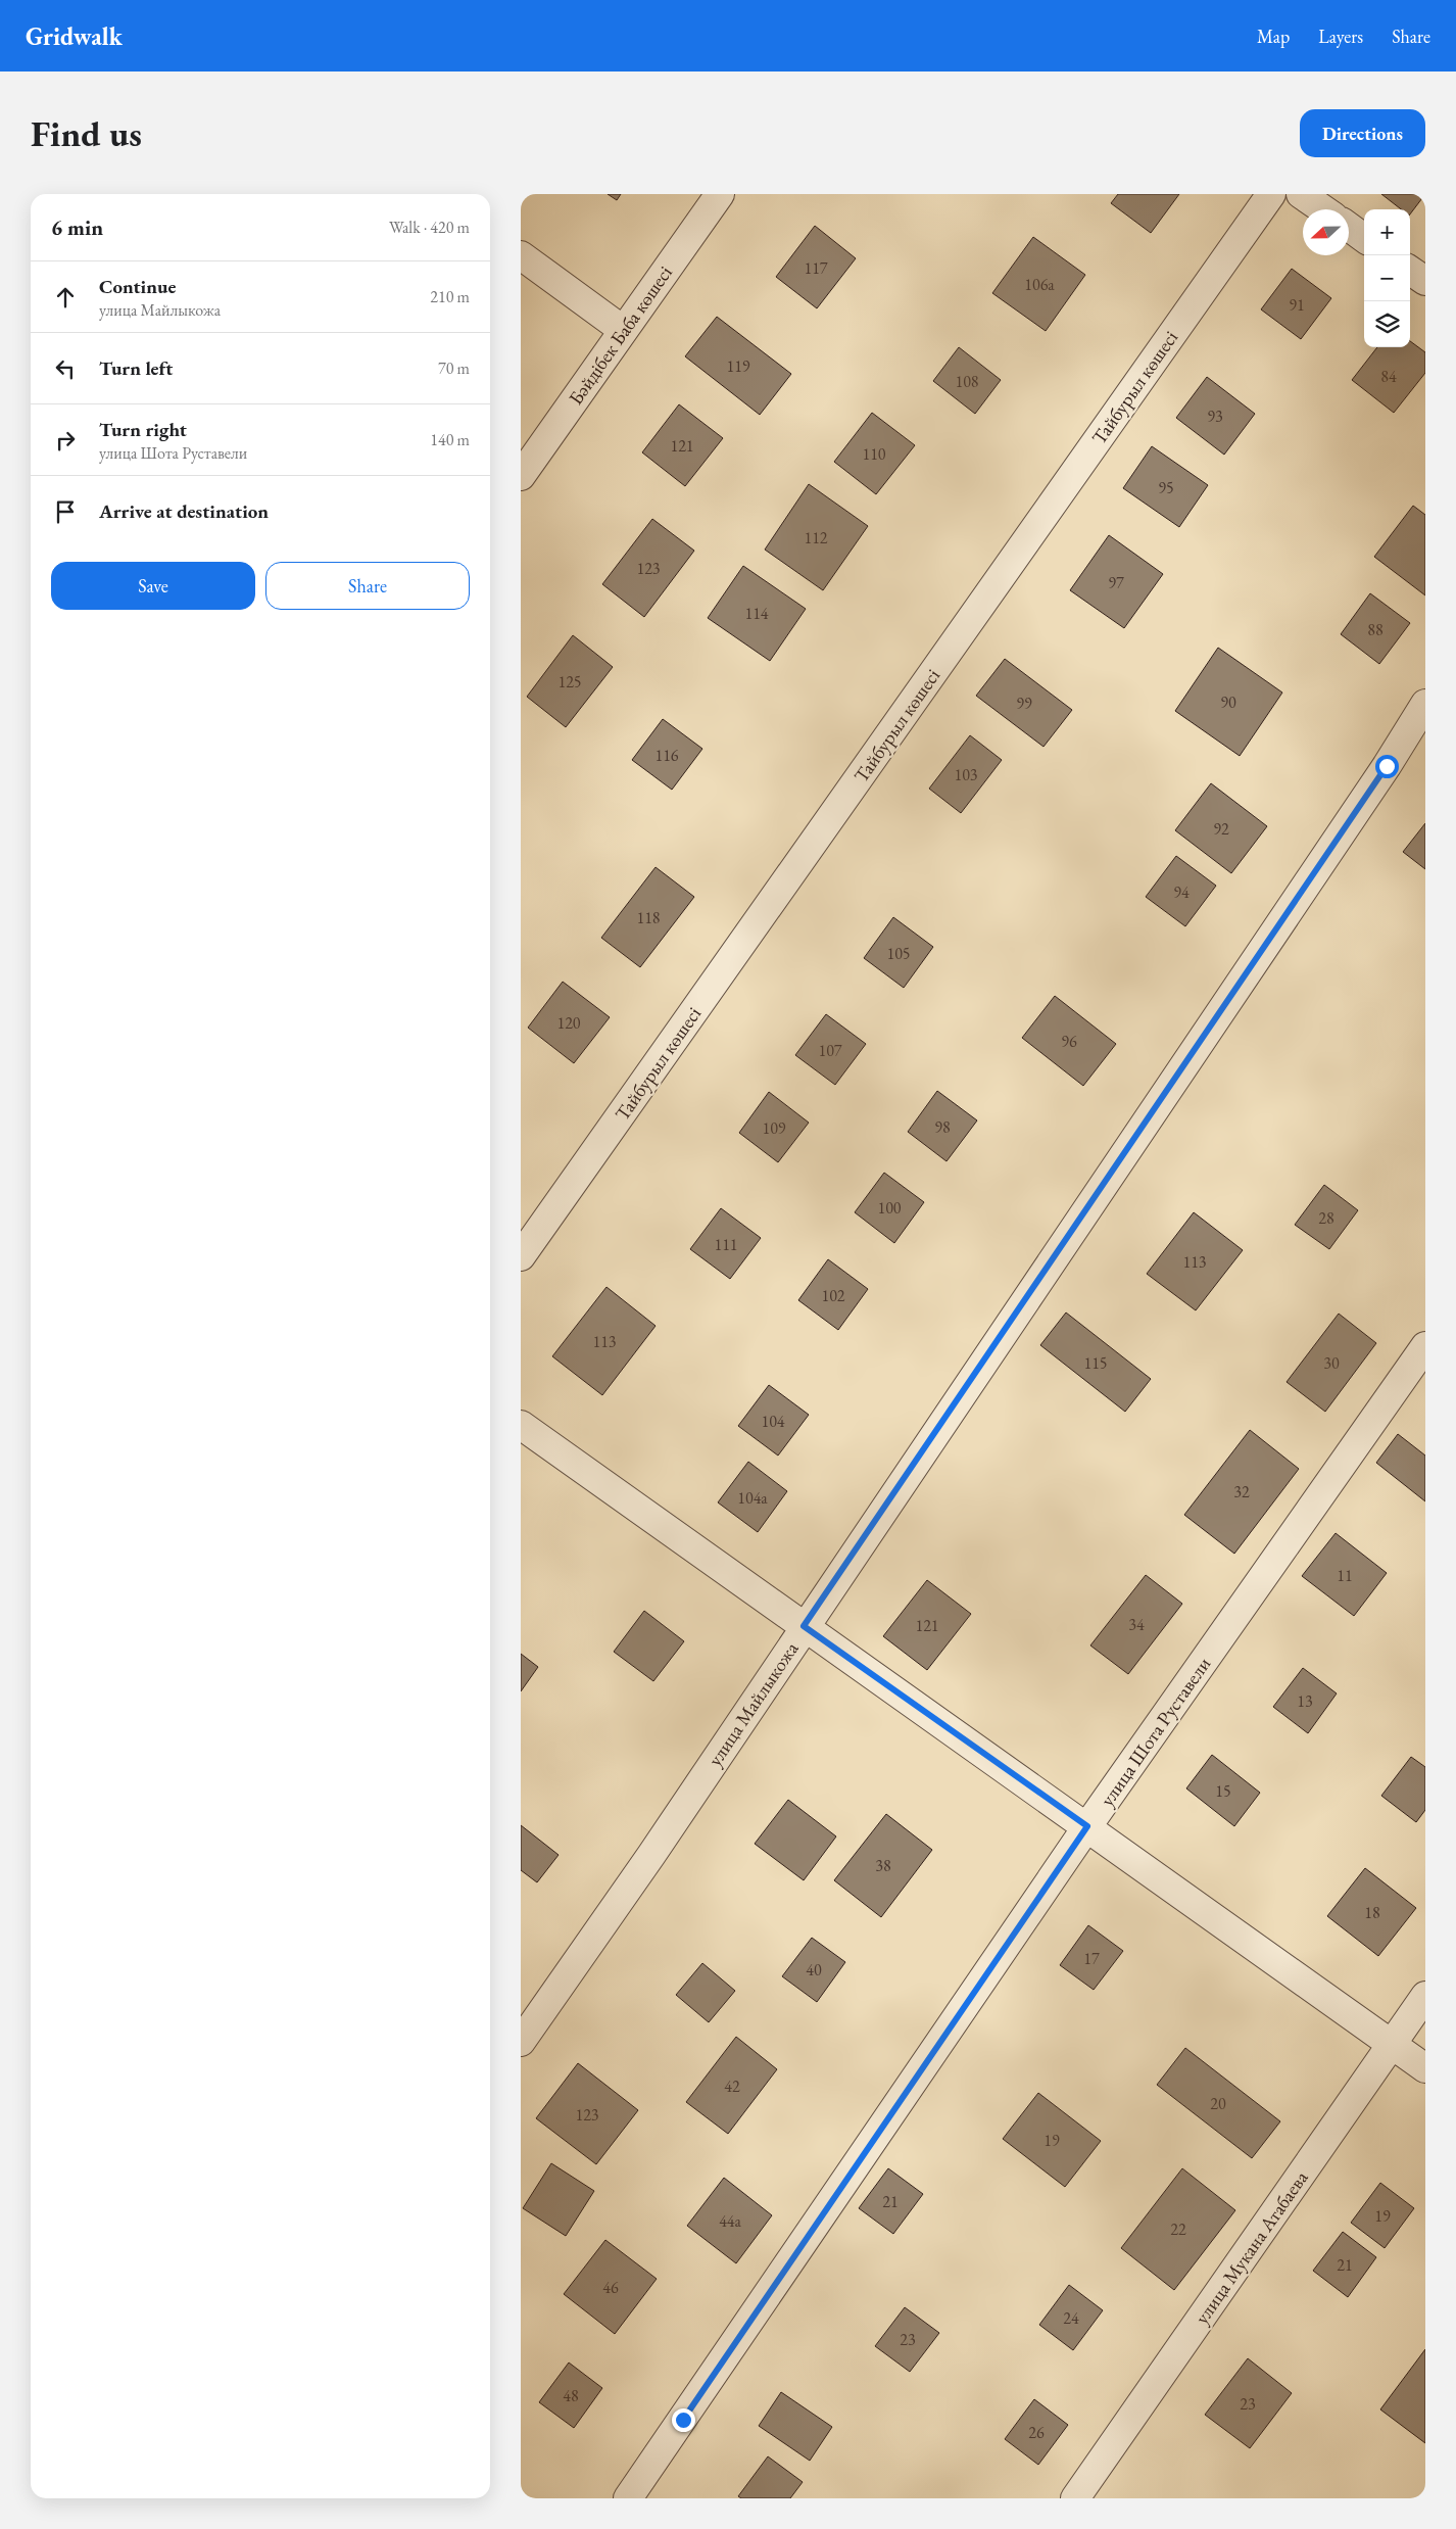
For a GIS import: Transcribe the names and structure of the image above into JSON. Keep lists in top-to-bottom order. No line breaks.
{"streets":{"street":["Бәйдібек Баба көшесі","Тайбурыл көшесі","улица Майлыкожа","улица Шота Руставели","улица Мукана Атабаева"]},"house_numbers":["117","106а","91","119","84","108","93","121","110","95","112","123","97","114","88","125","90","99","116","103","92","94","118","105","120","96","107","98","109","100","28","111","113","102","113","115","30","104","32","104а","11","34","121","13","15","38","18","17","40","42","20","123","19","21","19","44а","22","21","46","24","23","48","23","26"],"north":"left","page":{"header":"Gridwalk","nav":["Map","Layers","Share"],"buttons":["Directions",["Save","Share"]],"title":"Find us","heading":["6 min","Walk · 420 m"],"map_buttons":["+","−"],"list":[["Continue","улица Майлыкожа","210 m"],["Turn left","70 m"],["Turn right","улица Шота Руставели","140 m"],"Arrive at destination"]}}
